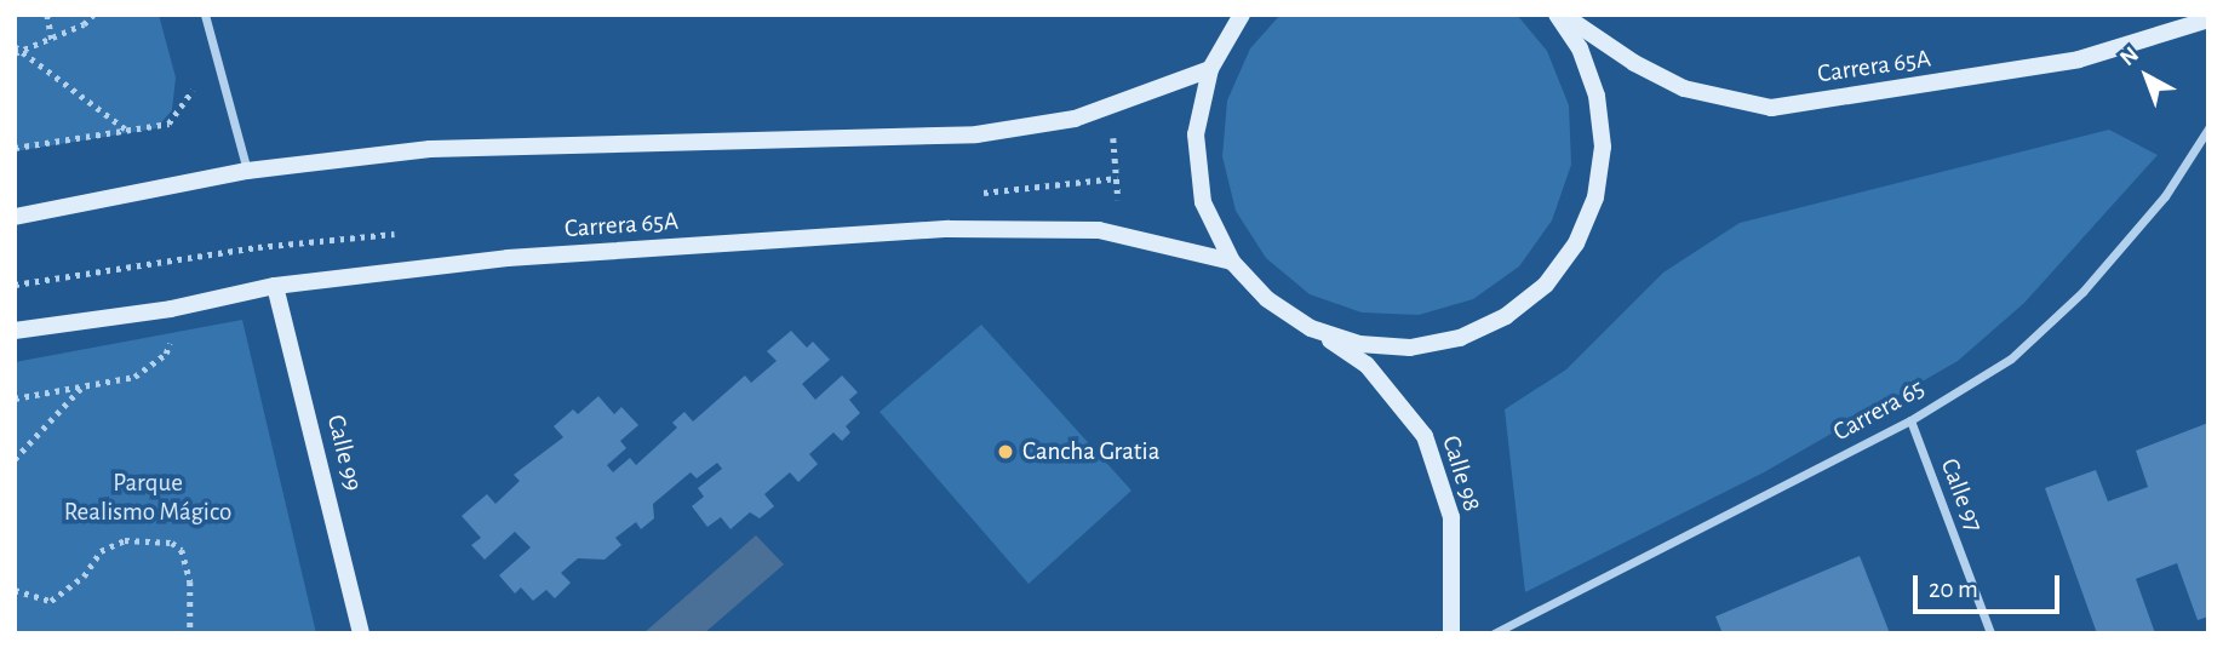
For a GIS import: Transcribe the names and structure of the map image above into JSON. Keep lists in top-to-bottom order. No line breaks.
{"streets":{"street":["Carrera 65A","Carrera 65","Calle 99","Calle 98","Calle 97"]},"crossings":[["Carrera 65A","Calle 99"],["Carrera 65A","Calle 98"],["Carrera 65","Calle 97"]],"parks":["Parque Realismo Mágico"],"places":["Cancha Gratia"],"scale_bar":"20 m","north":"top left"}
